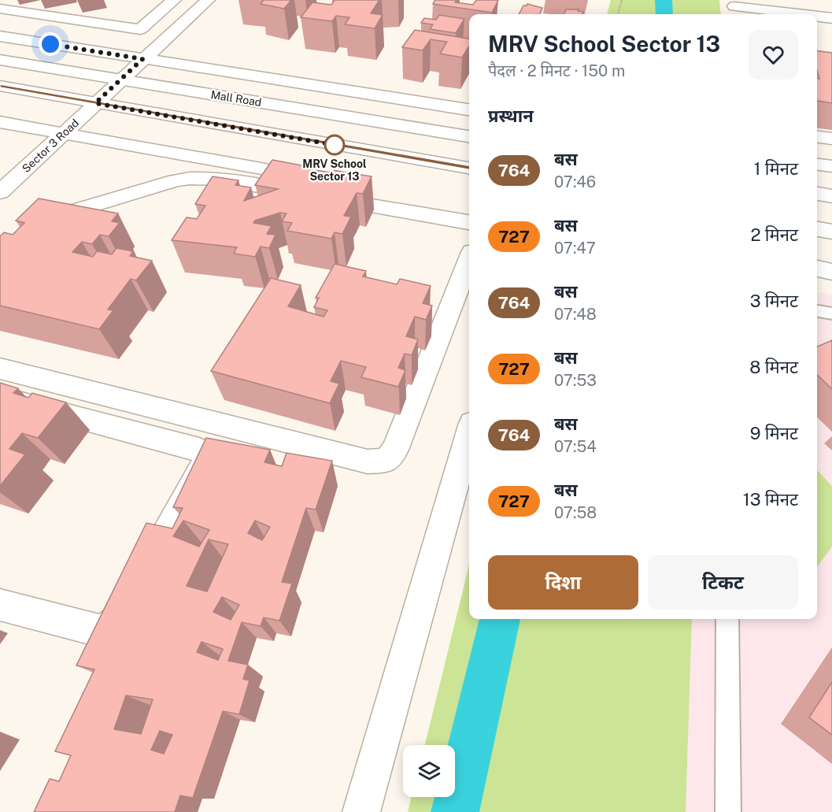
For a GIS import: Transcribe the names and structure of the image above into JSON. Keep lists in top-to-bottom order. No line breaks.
{"streets":{"street":["Mall Road","Sector 3 Road"]},"crossings":[["Mall Road","Sector 3 Road"]],"places":["MRV School Sector 13"],"lines":["bus line 764"],"page":{"heading":[["MRV School Sector 13","पैदल · 2 मिनट · 150 m"],"प्रस्थान"],"list":[{"mark":"764","name":"बस","note":"07:46","value":"1 मिनट"},{"mark":"727","name":"बस","note":"07:47","value":"2 मिनट"},{"mark":"764","name":"बस","note":"07:48","value":"3 मिनट"},{"mark":"727","name":"बस","note":"07:53","value":"8 मिनट"},{"mark":"764","name":"बस","note":"07:54","value":"9 मिनट"},{"mark":"727","name":"बस","note":"07:58","value":"13 मिनट"}],"buttons":["दिशा","टिकट"]}}
